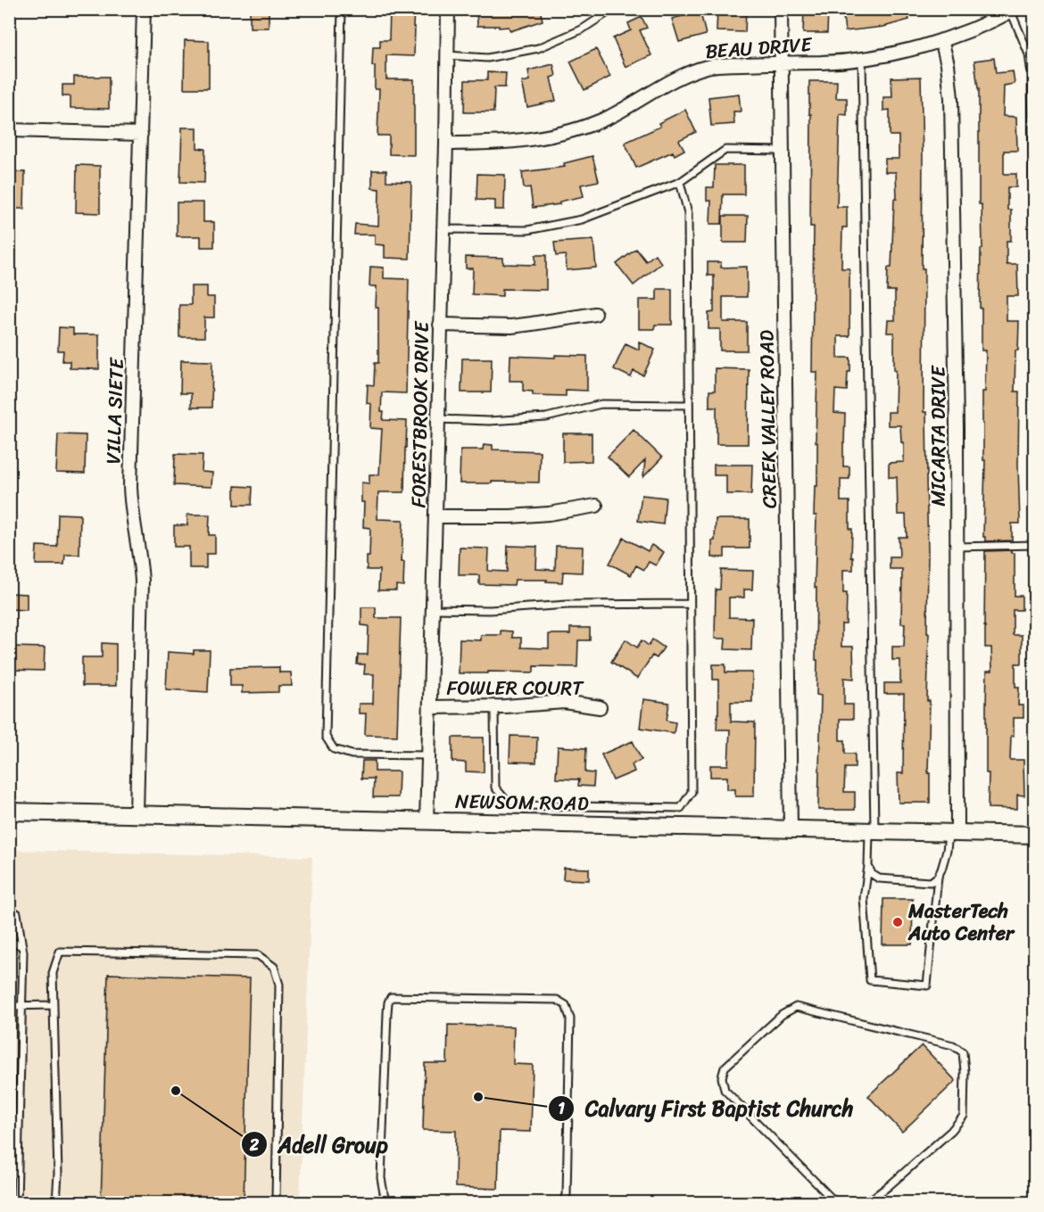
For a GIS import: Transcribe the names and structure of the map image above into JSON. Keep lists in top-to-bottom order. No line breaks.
{"streets":{"street":["BEAU DRIVE","VILLA SIETE","FORESTBROOK DRIVE","CREEK VALLEY ROAD","MICARTA DRIVE","FOWLER COURT","NEWSOM ROAD"]},"crossings":[["BEAU DRIVE","FORESTBROOK DRIVE"],["BEAU DRIVE","CREEK VALLEY ROAD"],["BEAU DRIVE","MICARTA DRIVE"],["VILLA SIETE","NEWSOM ROAD"],["FORESTBROOK DRIVE","FOWLER COURT"],["FORESTBROOK DRIVE","NEWSOM ROAD"],["CREEK VALLEY ROAD","NEWSOM ROAD"],["MICARTA DRIVE","NEWSOM ROAD"]],"places":["MasterTech Auto Center","Adell Group","Calvary First Baptist Church"]}
